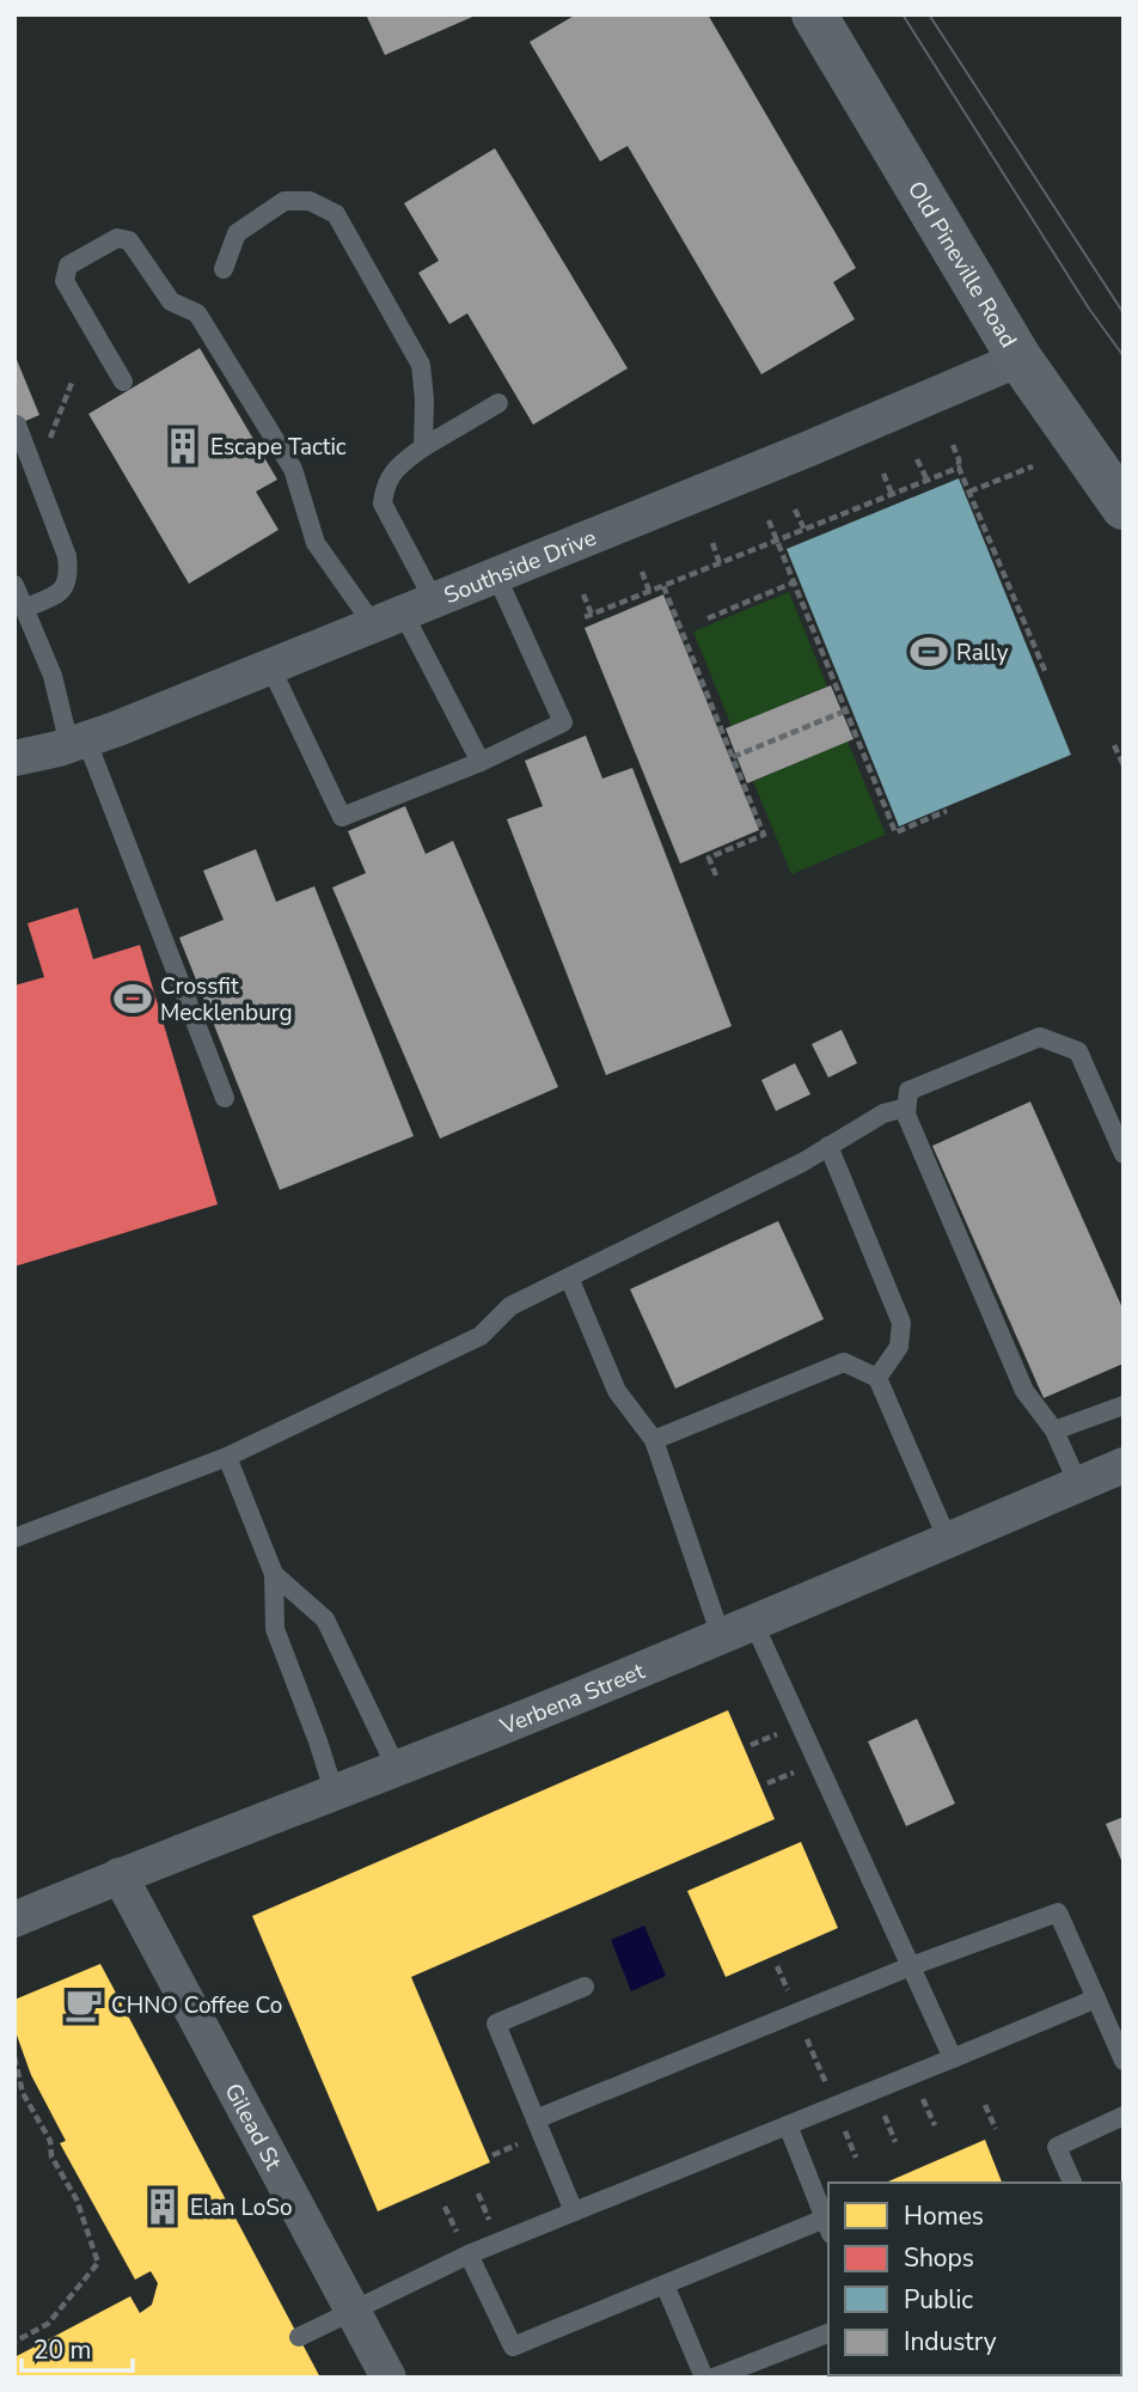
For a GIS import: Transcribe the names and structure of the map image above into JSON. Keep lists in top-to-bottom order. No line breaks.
{"streets":{"street":["Old Pineville Road","Southside Drive","Verbena Street","Gilead St"]},"crossings":[["Old Pineville Road","Southside Drive"],["Verbena Street","Gilead St"]],"places":{"building":["Escape Tactic","Elan LoSo"],"sports":["Rally","Crossfit Mecklenburg"],"cafe":["CHNO Coffee Co"]},"legend":["Homes","Shops","Public","Industry"],"scale_bar":"20 m"}
